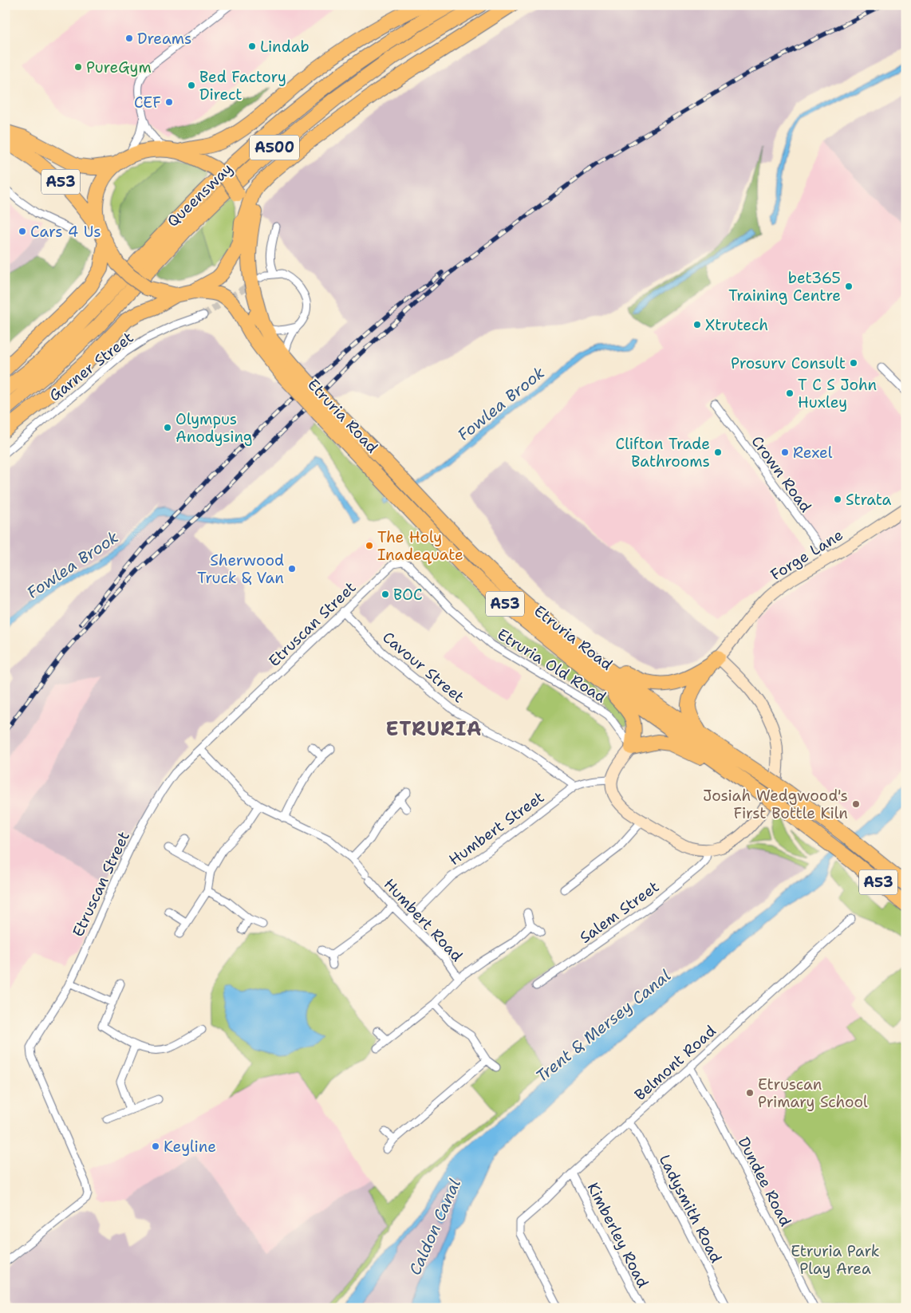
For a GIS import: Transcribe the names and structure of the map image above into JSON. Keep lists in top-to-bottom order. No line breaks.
{"streets":{"highway":["A500","A53","Queensway","Etruria Road"],"street":["Garner Street","Crown Road","Forge Lane","Etruscan Street","Etruria Old Road","Cavour Street","Humbert Street","Salem Street","Humbert Road","Belmont Road","Dundee Road","Ladysmith Road","Kimberley Road"]},"crossings":[["A53","Etruria Road"],["Crown Road","Forge Lane"],["Etruscan Street","Etruria Old Road"],["Etruscan Street","Cavour Street"],["Etruscan Street","Humbert Road"],["Cavour Street","Humbert Street"],["Humbert Street","Humbert Road"],["Belmont Road","Dundee Road"],["Belmont Road","Ladysmith Road"],["Belmont Road","Kimberley Road"]],"districts":["ETRURIA"],"water":["Fowlea Brook","Trent & Mersey Canal","Caldon Canal"],"parks":["Etruria Park Play Area"],"places":["Dreams","Lindab","PureGym","Bed Factory Direct","CEF","Cars 4 Us","bet365 Training Centre","Xtrutech","Prosurv Consult","T C S John Huxley","Olympus Anodysing","Clifton Trade Bathrooms","Rexel","Strata","The Holy Inadequate","Sherwood Truck & Van","BOC","Josiah Wedgwood's First Bottle Kiln","Etruscan Primary School","Keyline"]}
